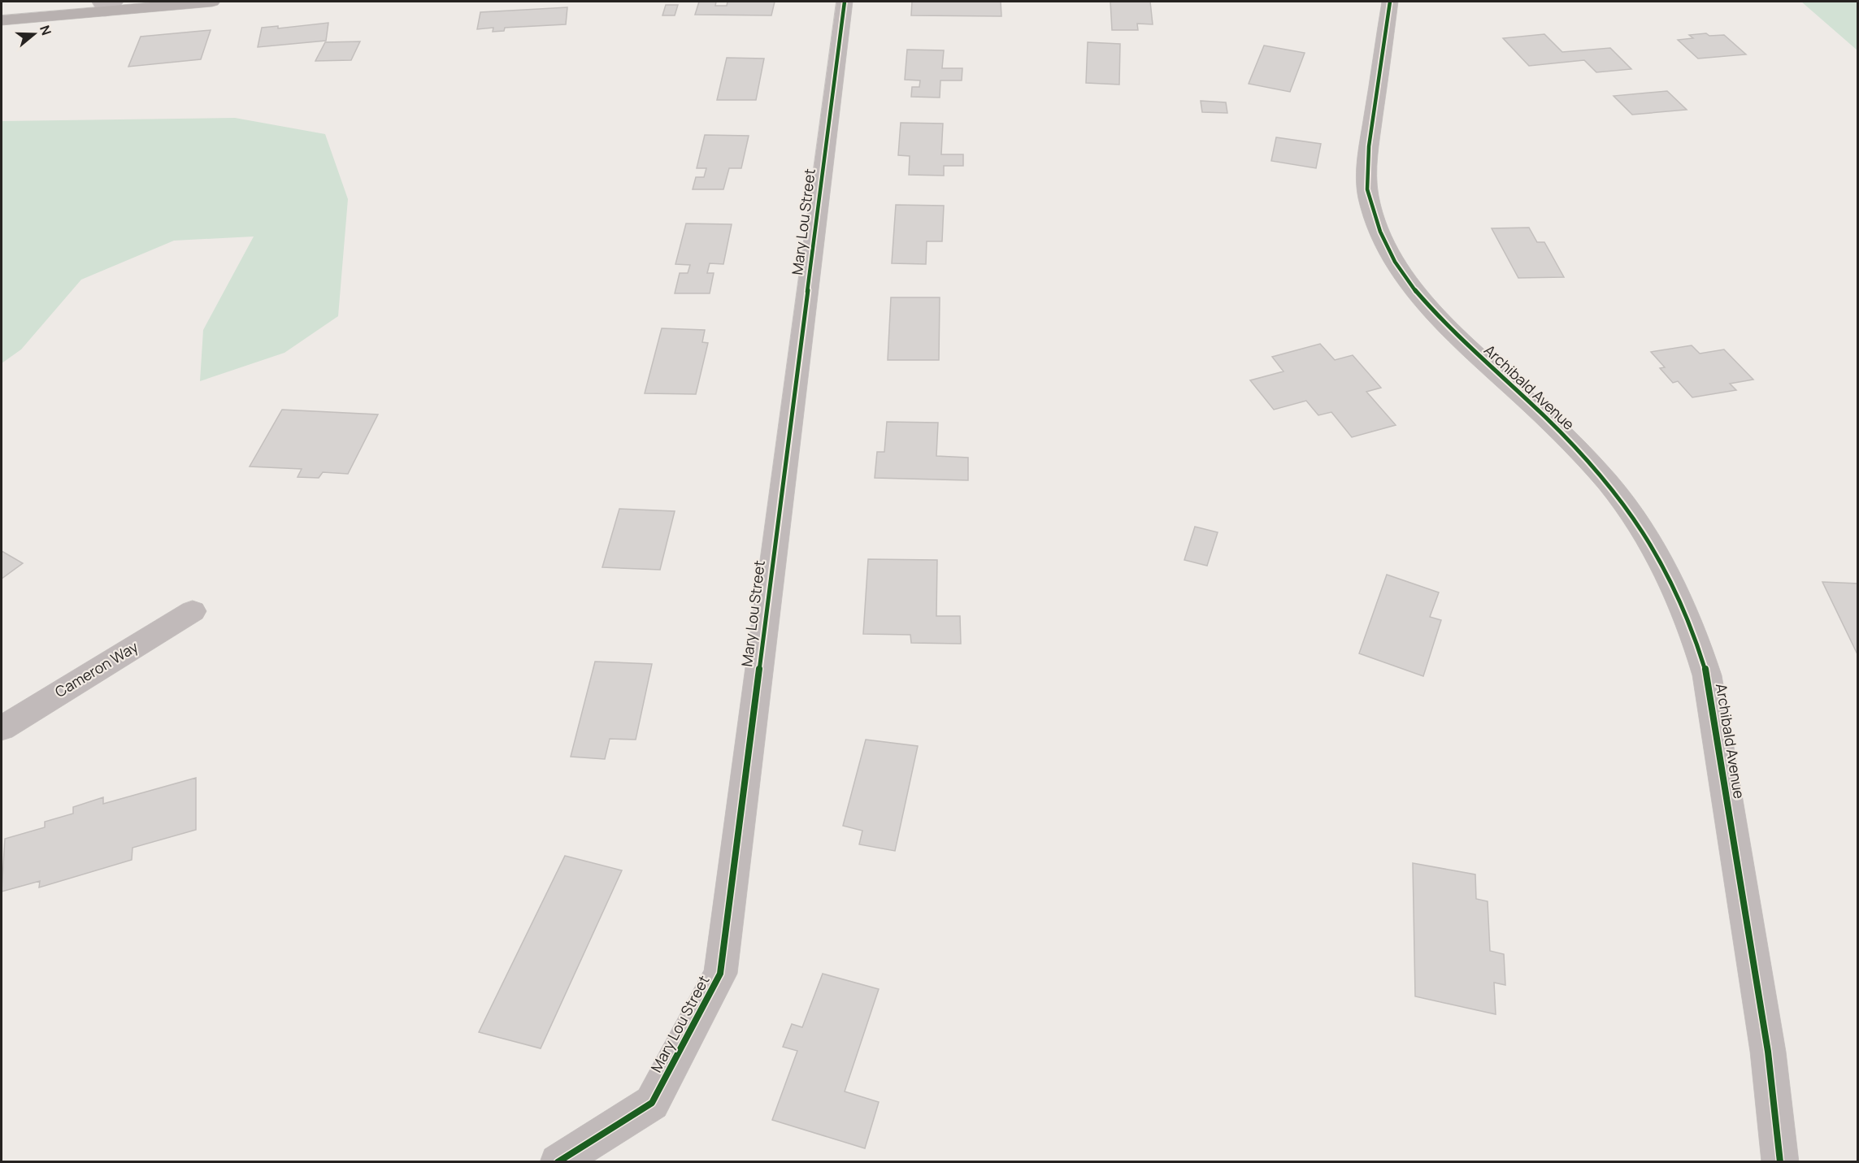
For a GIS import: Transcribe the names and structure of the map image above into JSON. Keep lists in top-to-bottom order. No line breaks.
{"streets":{"street":["Mary Lou Street","Archibald Avenue","Cameron Way"]},"north":"right"}
